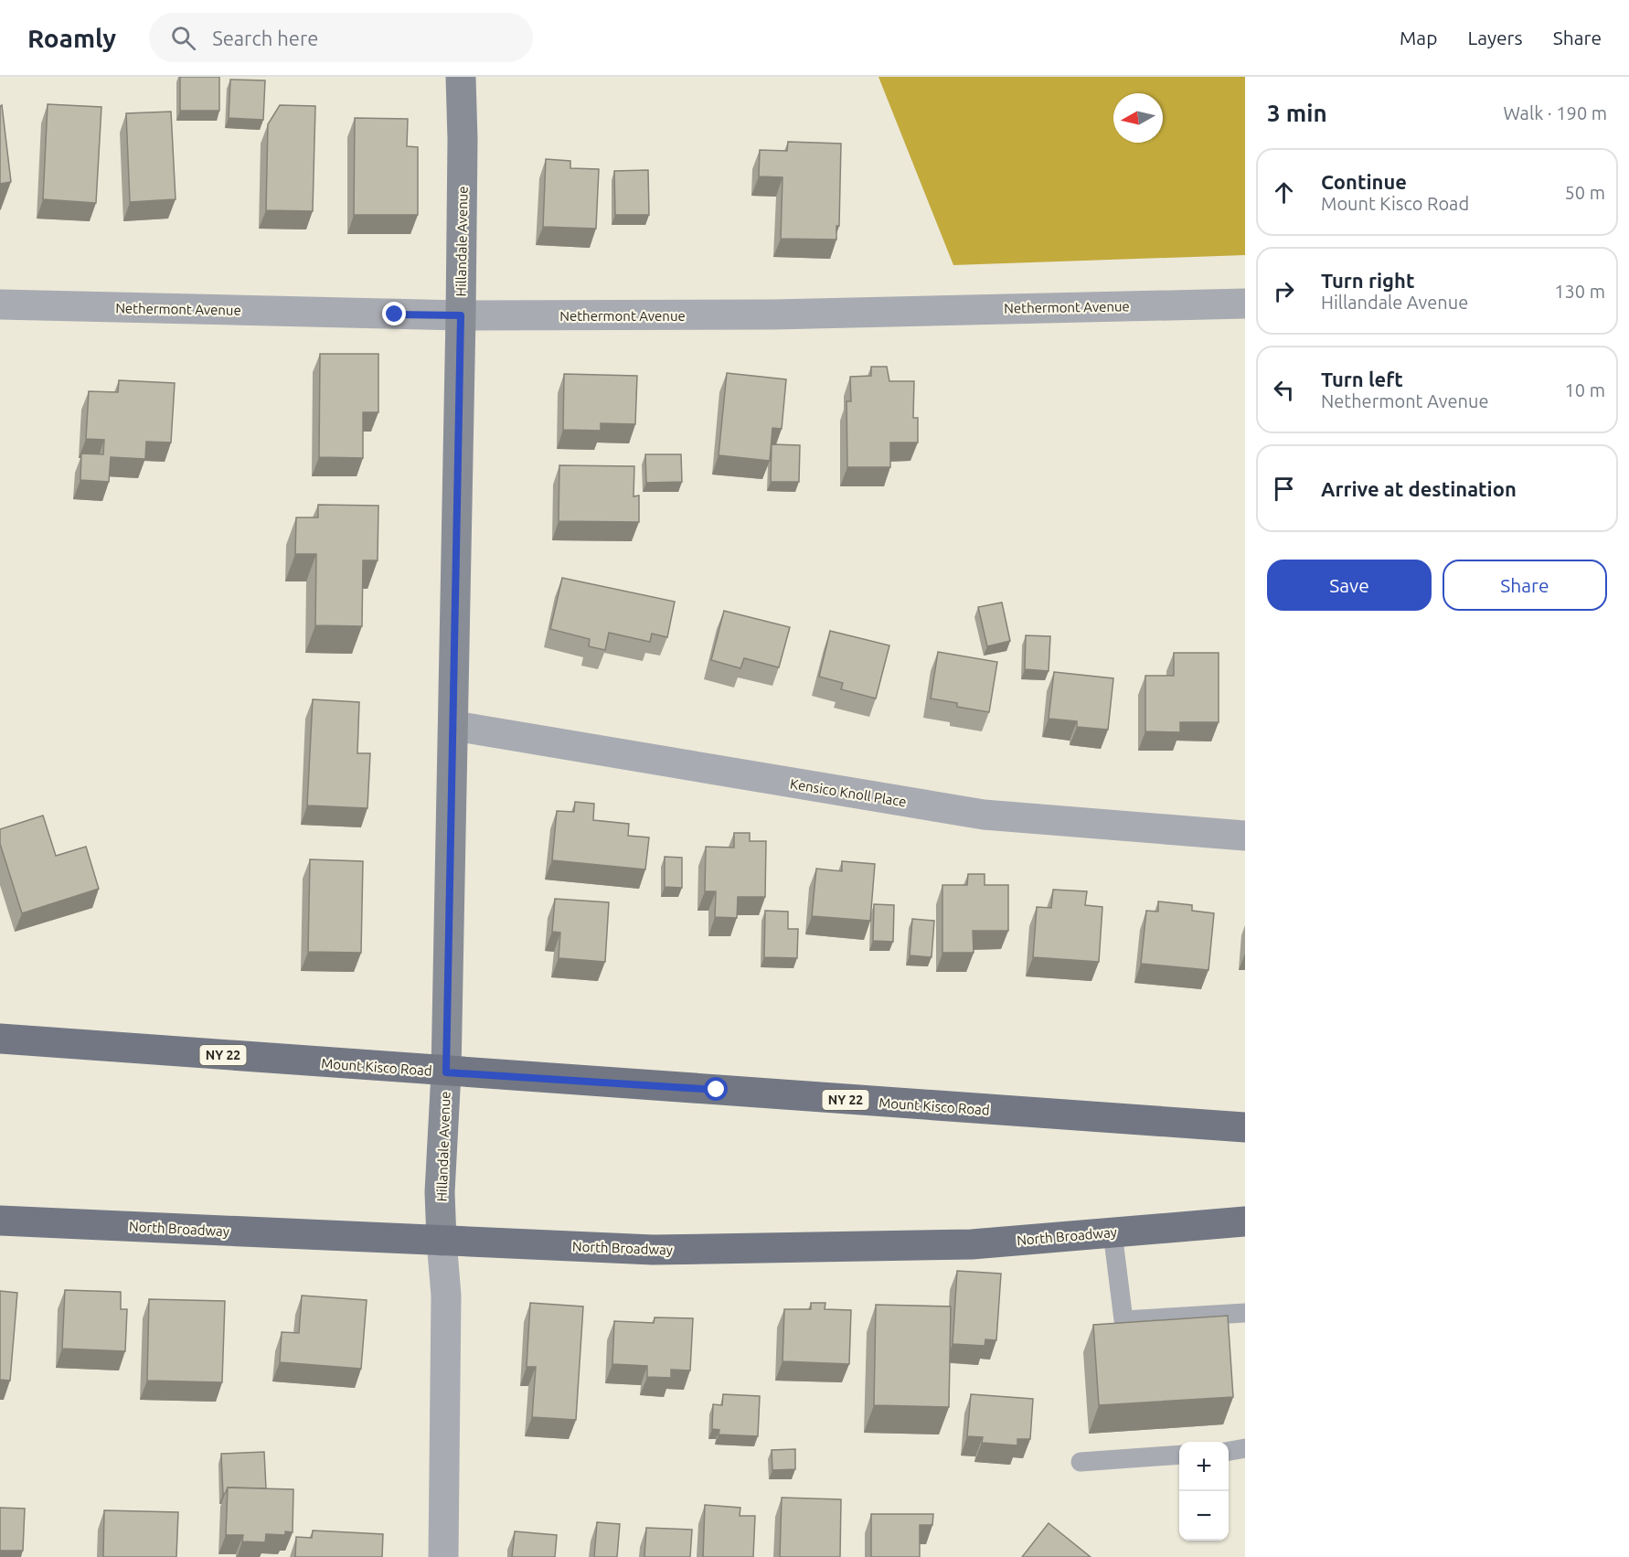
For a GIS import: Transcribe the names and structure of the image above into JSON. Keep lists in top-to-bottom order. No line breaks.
{"streets":{"main road":["NY 22","Mount Kisco Road","North Broadway"],"street":["Hillandale Avenue","Nethermont Avenue","Kensico Knoll Place"]},"crossings":[["Hillandale Avenue","Nethermont Avenue"],["Hillandale Avenue","Kensico Knoll Place"],["Hillandale Avenue","Mount Kisco Road"],["Hillandale Avenue","North Broadway"]],"north":"left","page":{"header":"Roamly","search":"Search here","nav":["Map","Layers","Share"],"heading":["3 min","Walk · 190 m"],"list":[["Continue","Mount Kisco Road","50 m"],["Turn right","Hillandale Avenue","130 m"],["Turn left","Nethermont Avenue","10 m"],"Arrive at destination"],"buttons":["Save","Share"],"map_buttons":["+","−"]}}
